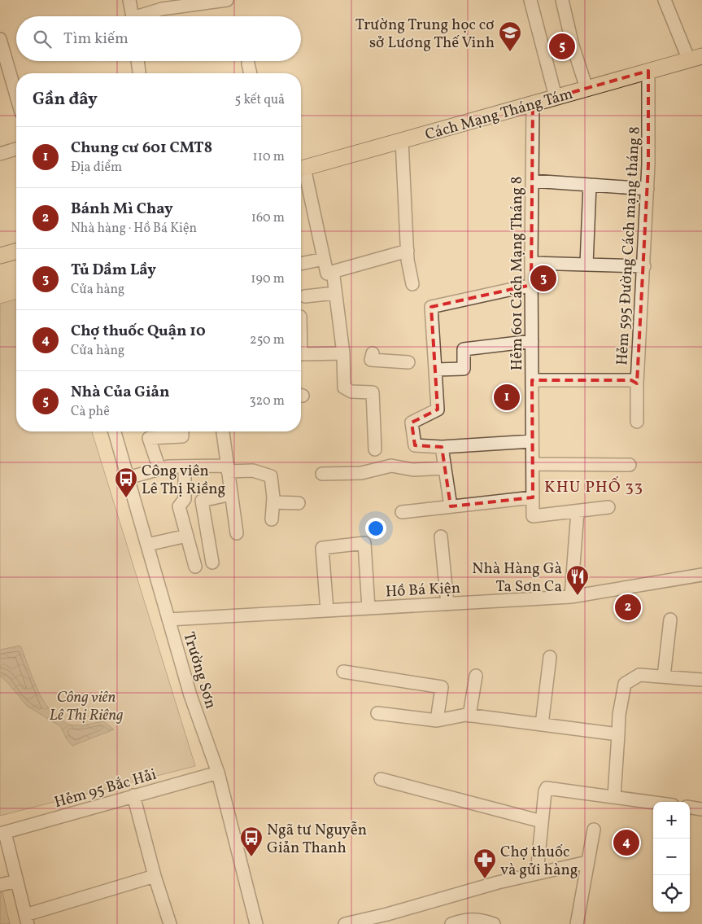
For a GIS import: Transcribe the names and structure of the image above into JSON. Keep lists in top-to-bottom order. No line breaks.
{"streets":{"main road":["Cách Mạng Tháng Tám"],"street":["Hẻm 595 Đường Cách mạng tháng 8","Hẻm 601 Cách Mạng Tháng 8","Hồ Bá Kiện","Trường Sơn","Hẻm 95 Bắc Hải"]},"crossings":[["Cách Mạng Tháng Tám","Hẻm 595 Đường Cách mạng tháng 8"],["Cách Mạng Tháng Tám","Hẻm 601 Cách Mạng Tháng 8"],["Hẻm 595 Đường Cách mạng tháng 8","Hẻm 601 Cách Mạng Tháng 8"],["Hồ Bá Kiện","Trường Sơn"],["Trường Sơn","Hẻm 95 Bắc Hải"]],"districts":["KHU PHỐ 33"],"parks":["Công viên Lê Thị Riêng"],"places":{"school or university":["Trường Trung học cơ sở Lương Thế Vinh"],"bus stop":["Công viên Lê Thị Riềng","Ngã tư Nguyễn Giản Thanh"],"restaurant":["Nhà Hàng Gà Ta Sơn Ca"],"pharmacy":["Chợ thuốc và gửi hàng"]},"page":{"search":"Tìm kiếm","pins":["5","3","1","2","4"],"heading":["Gần đây","5 kết quả"],"list":[{"mark":"1","name":"Chung cư 601 CMT8","note":"Địa điểm","value":"110 m"},{"mark":"2","name":"Bánh Mì Chay","note":"Nhà hàng · Hồ Bá Kiện","value":"160 m"},{"mark":"3","name":"Tủ Dầm Lầy","note":"Cửa hàng","value":"190 m"},{"mark":"4","name":"Chợ thuốc Quận 10","note":"Cửa hàng","value":"250 m"},{"mark":"5","name":"Nhà Của Giản","note":"Cà phê","value":"320 m"}],"map_buttons":["+","−"]}}
